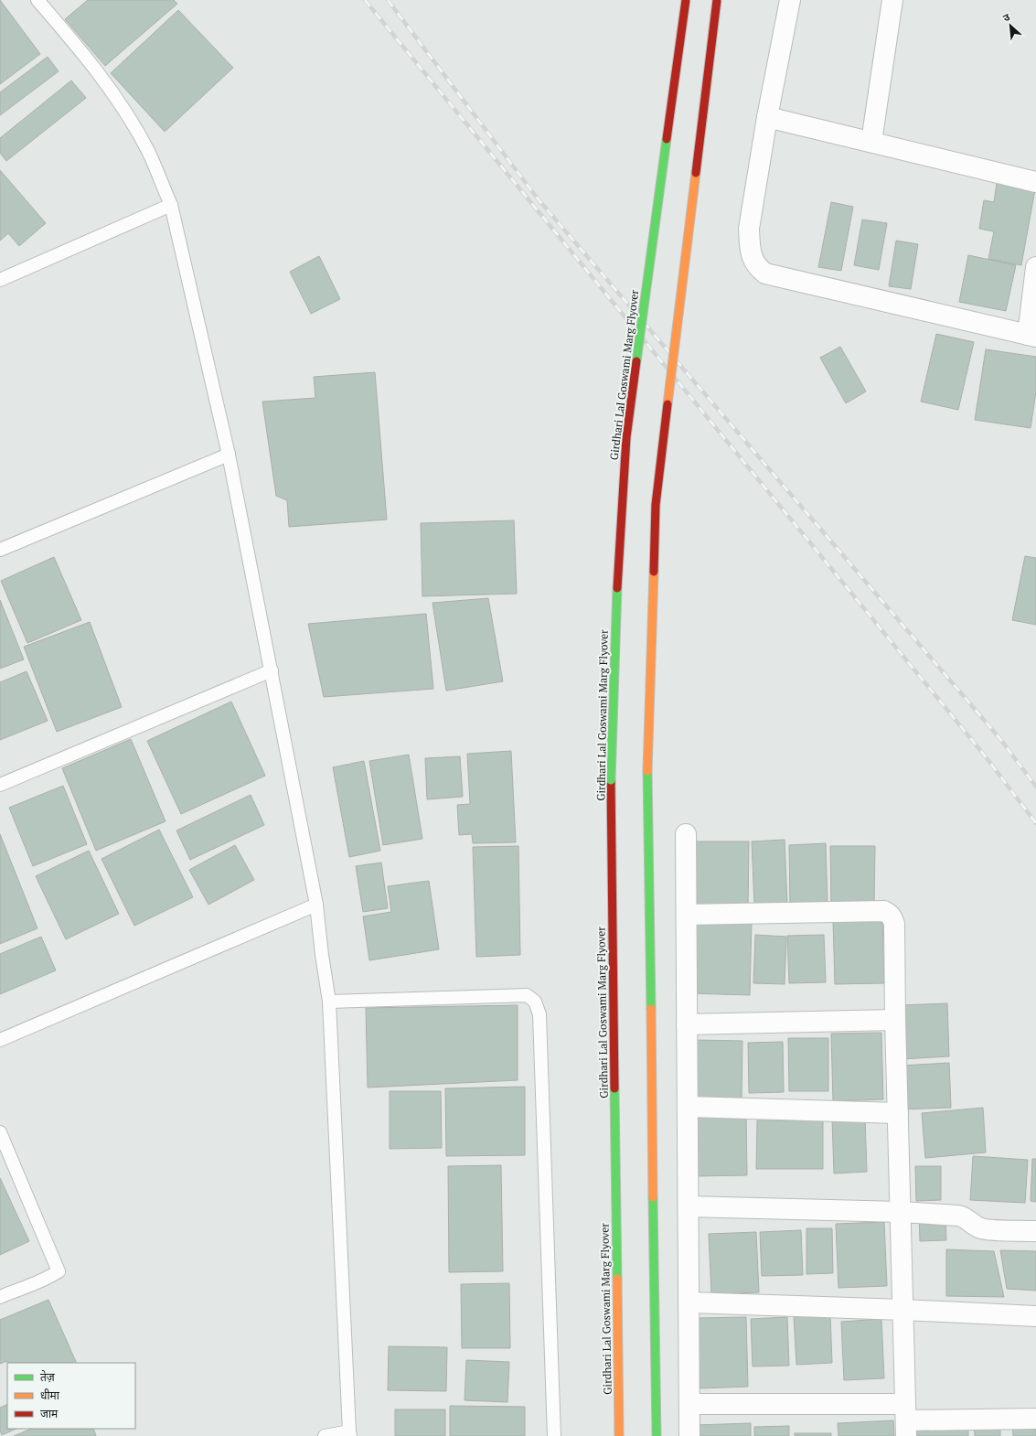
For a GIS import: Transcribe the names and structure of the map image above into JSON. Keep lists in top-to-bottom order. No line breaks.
{"streets":{"main road":["Girdhari Lal Goswami Marg Flyover"]},"legend":["तेज़","धीमा","जाम"],"north":"top left"}
